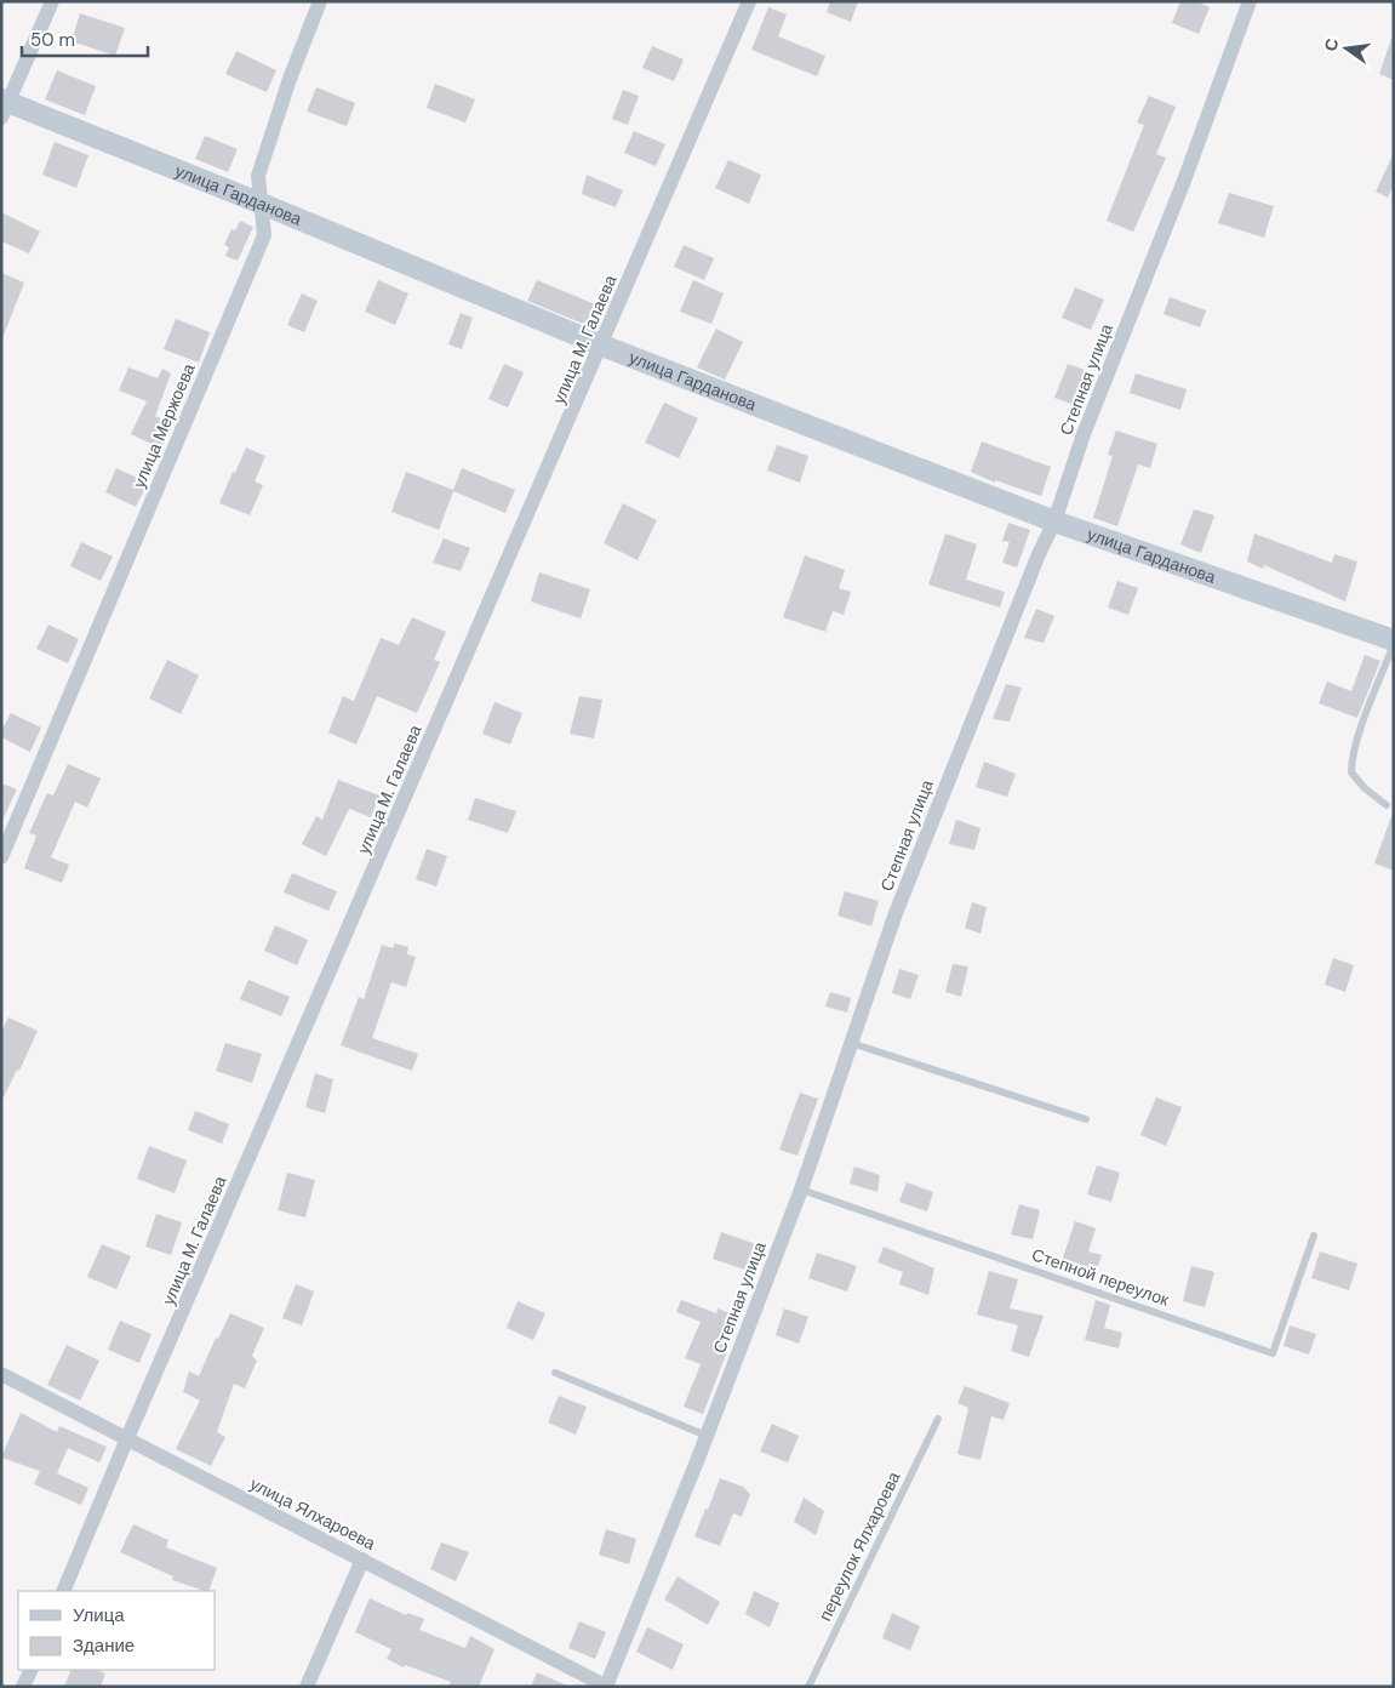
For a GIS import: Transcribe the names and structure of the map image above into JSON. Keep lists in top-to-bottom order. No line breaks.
{"streets":{"street":["улица Гарданова","улица М. Галаева","Степная улица","улица Мержоева","улица Ялхароева"],"lane":["Степной переулок","переулок Ялхароева"]},"crossings":[["улица Гарданова","улица М. Галаева"],["улица Гарданова","Степная улица"],["улица Гарданова","улица Мержоева"],["улица М. Галаева","улица Ялхароева"],["Степная улица","Степной переулок"],["Степная улица","улица Ялхароева"]],"legend":["Улица","Здание"],"scale_bar":"50 m","north":"left"}
